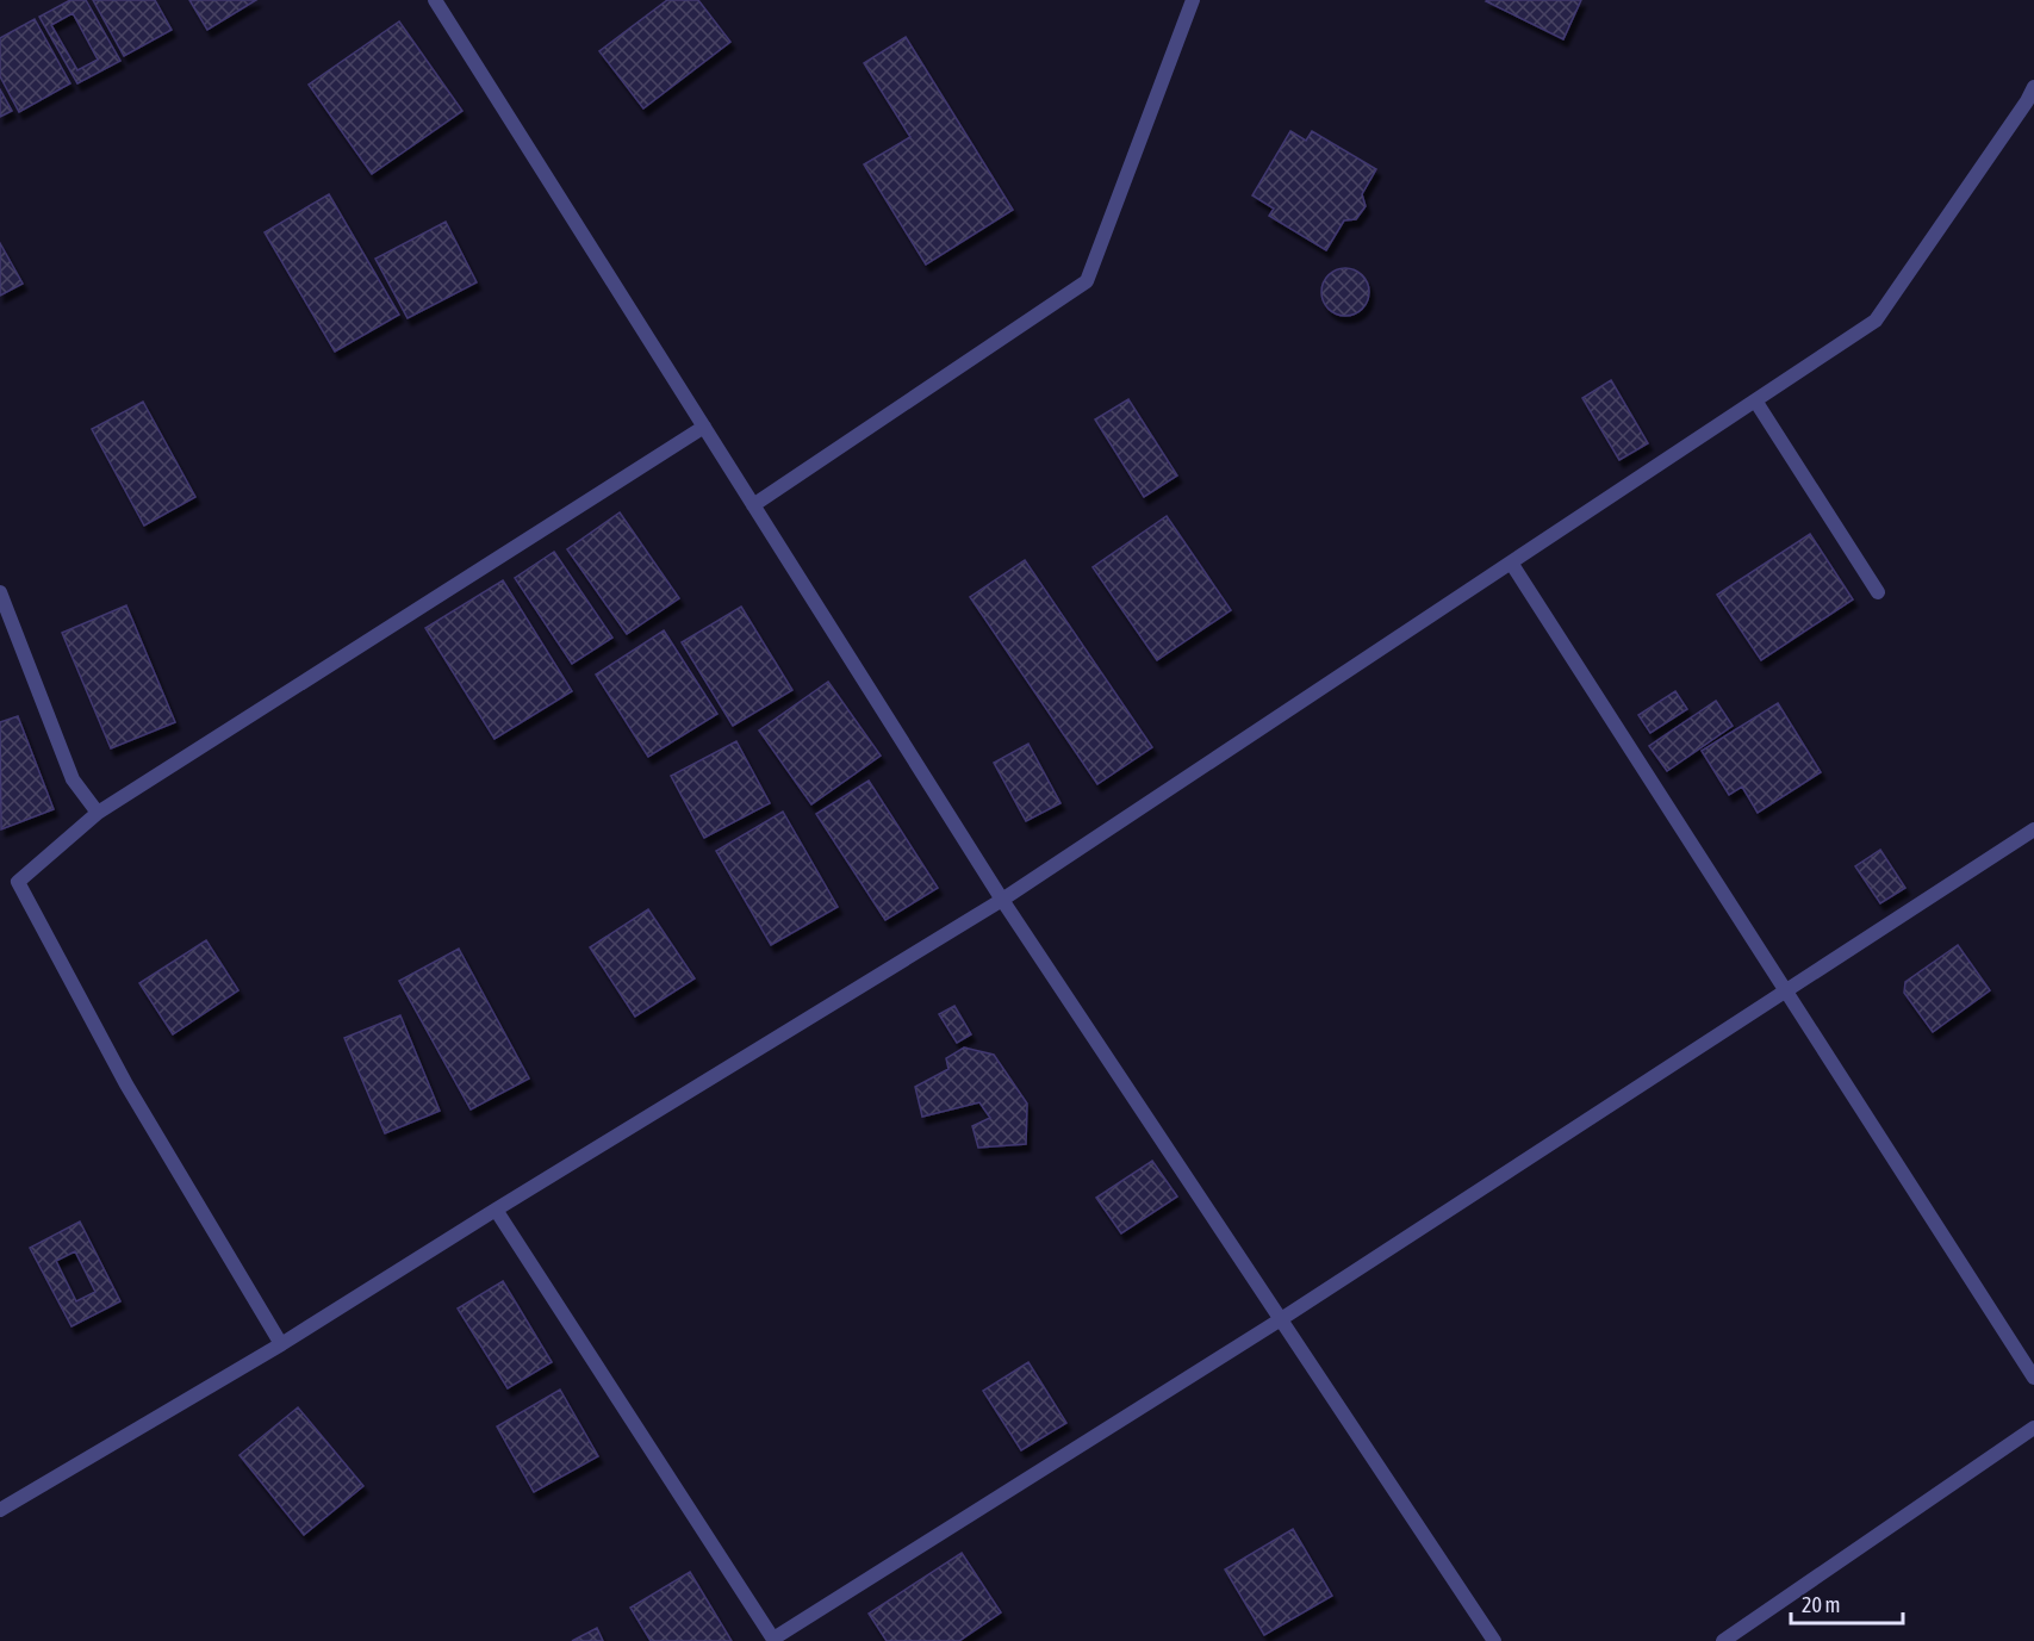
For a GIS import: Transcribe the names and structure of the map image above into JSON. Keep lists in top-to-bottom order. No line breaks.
{"scale_bar":"20 m"}
